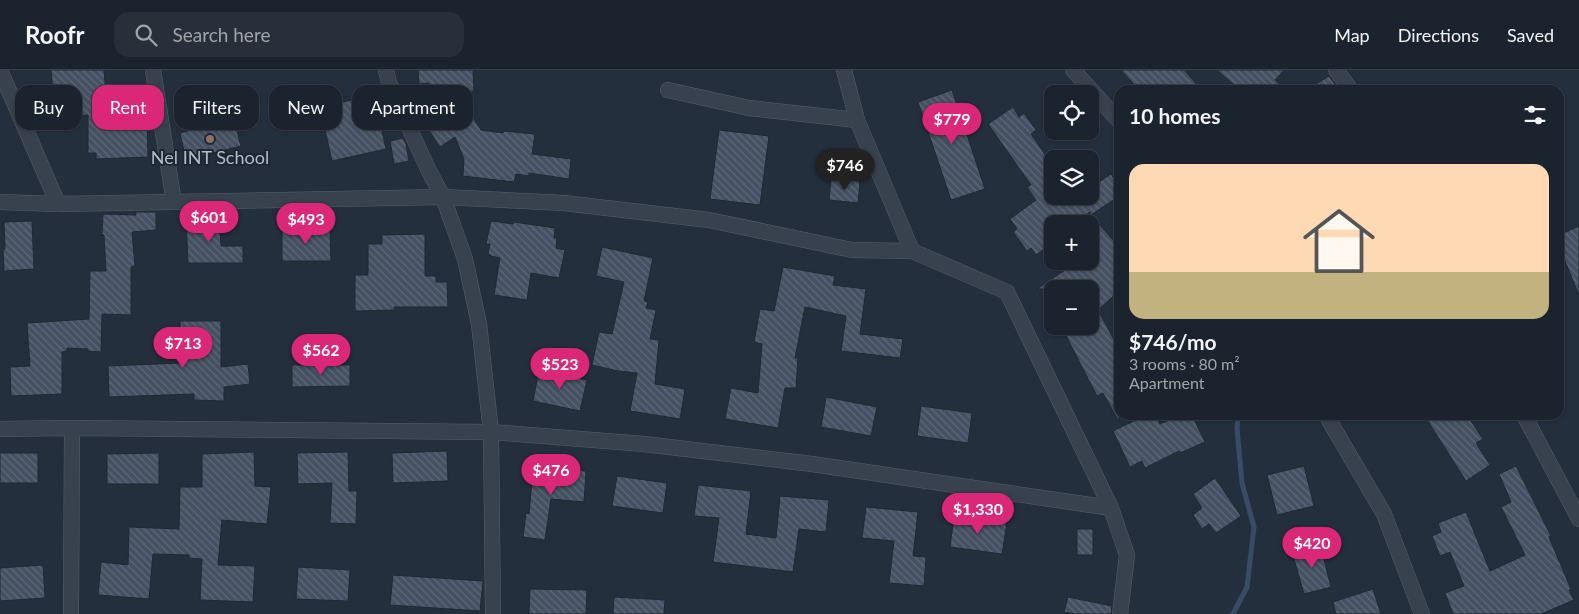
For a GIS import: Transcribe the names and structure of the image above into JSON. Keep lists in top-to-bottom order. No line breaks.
{"places":["Nel INT School"],"page":{"header":"Roofr","search":"Search here","nav":["Map","Directions","Saved"],"map_buttons":["+","−"],"chip":["Buy","Rent","Filters","New","Apartment"],"heading":"10 homes","price":["$779","$746","$601","$493","$713","$562","$523","$476","$1,330","$420"],"list":[{"name":"$746/mo","note":"3 rooms · 80 m² · Apartment"}]}}
